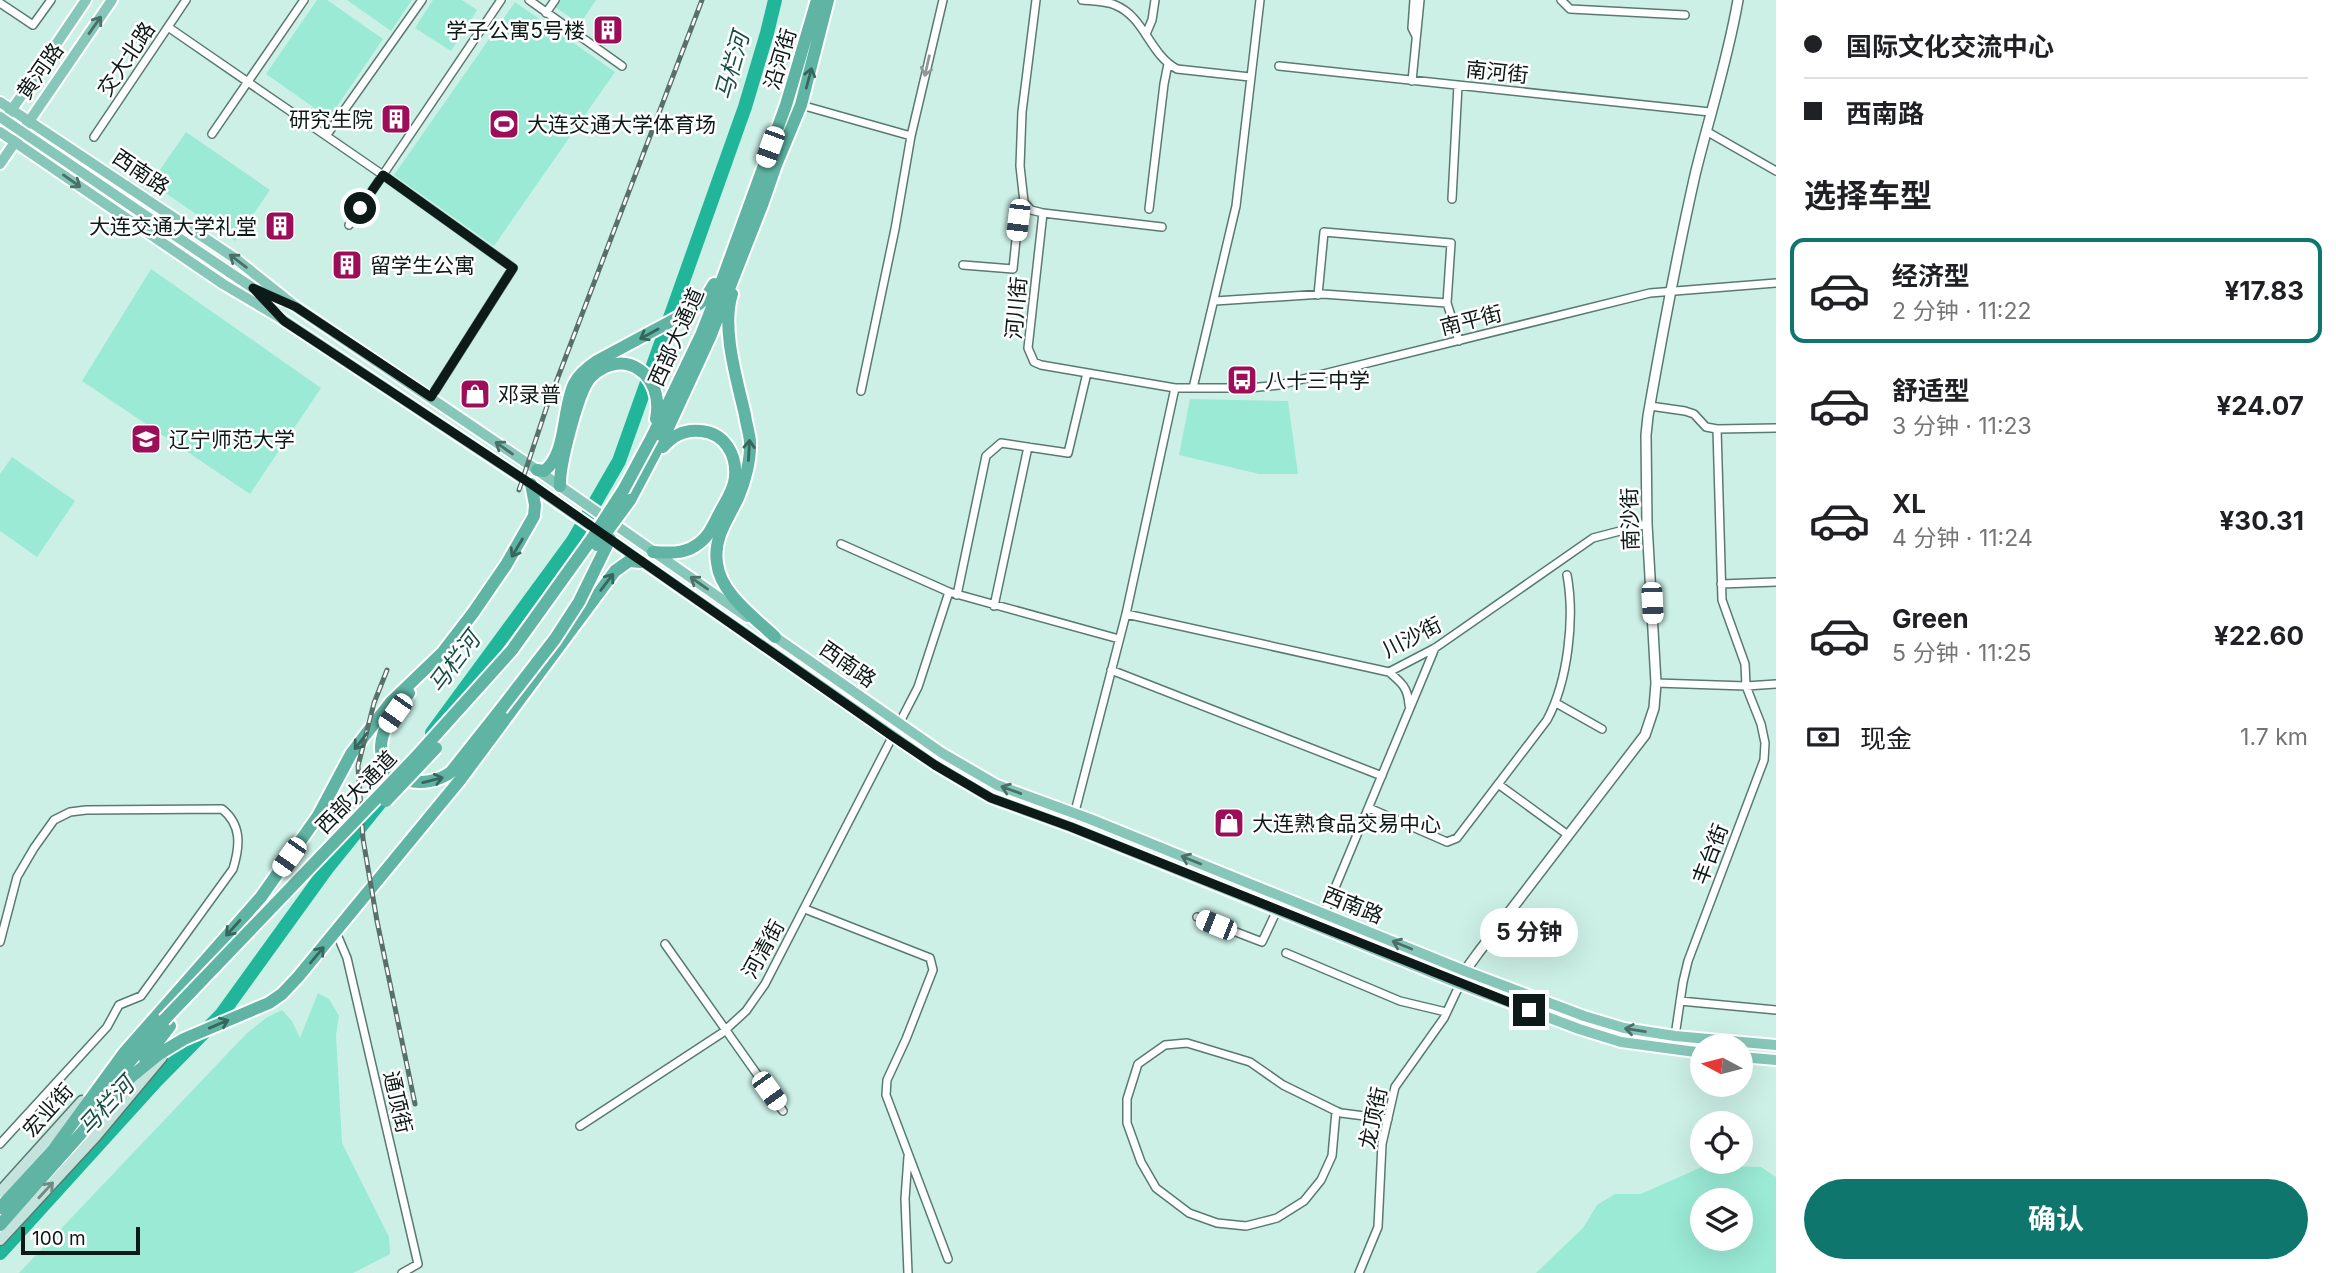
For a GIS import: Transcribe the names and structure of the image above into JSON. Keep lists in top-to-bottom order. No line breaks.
{"streets":{"highway":["沿河街","西部大通道"],"main road":["黄河路","西南路","宏业街"],"street":["交大北路","南河街","河川街","南平街","南沙街","川沙街","丰台街","河清街","通顶街","龙顶街"]},"crossings":[["沿河街","西部大通道"],["黄河路","西南路"],["南河街","南沙街"],["西南路","南沙街"],["西南路","丰台街"],["西南路","河清街"],["西南路","龙顶街"],["河川街","南平街"],["河川街","河清街"],["南平街","南沙街"],["南沙街","川沙街"],["南沙街","龙顶街"]],"water":["马栏河"],"places":{"building":["学子公寓5号楼","研究生院","大连交通大学礼堂","留学生公寓"],"sports":["大连交通大学体育场"],"bus stop":["八十三中学"],"shop":["邓录普","大连熟食品交易中心"],"school or university":["辽宁师范大学"]},"scale_bar":"100 m","north":"left","page":{"banner":["国际文化交流中心","西南路"],"heading":"选择车型","list":[{"name":"经济型","note":"2 分钟 · 11:22","value":"¥17.83"},{"name":"舒适型","note":"3 分钟 · 11:23","value":"¥24.07"},{"name":"XL","note":"4 分钟 · 11:24","value":"¥30.31"},{"name":"Green","note":"5 分钟 · 11:25","value":"¥22.60"}],"pay":["现金","1.7 km"],"bubble":"5 分钟","buttons":"确认","scale":"100 m"}}
